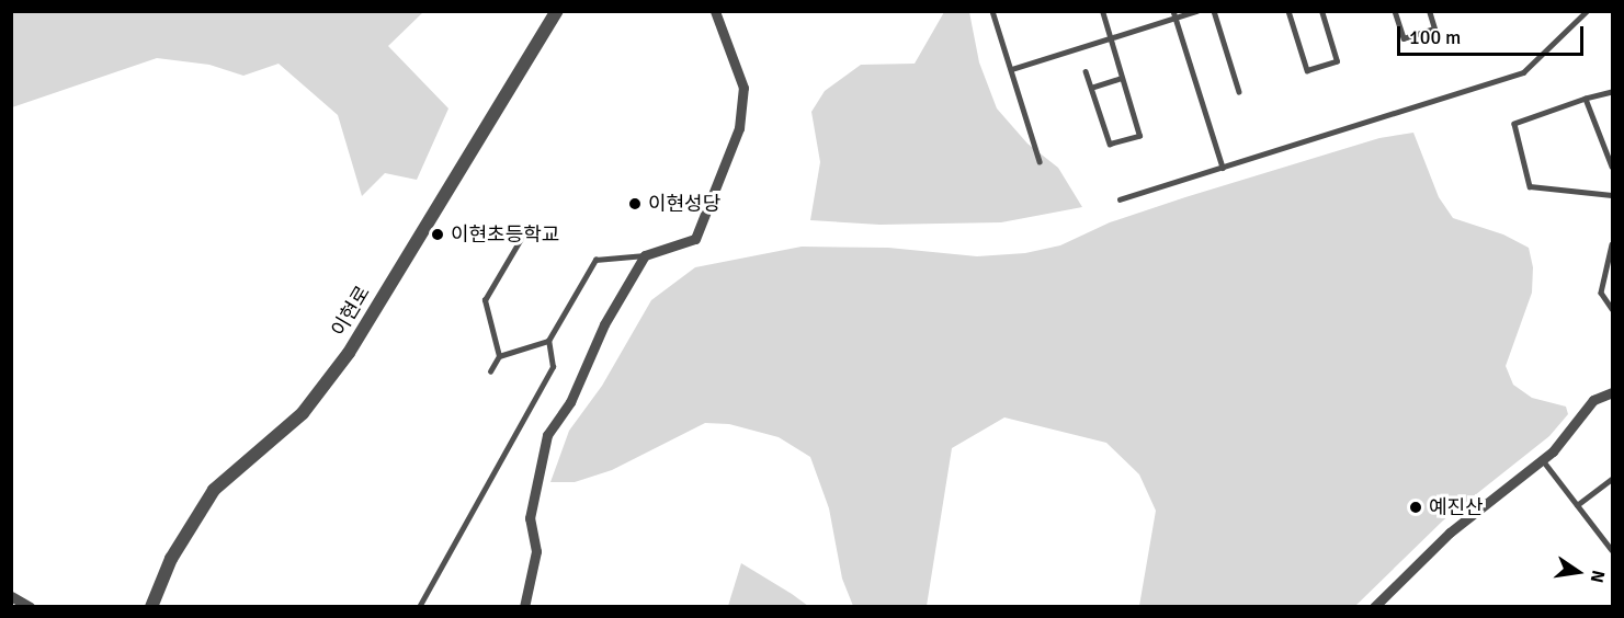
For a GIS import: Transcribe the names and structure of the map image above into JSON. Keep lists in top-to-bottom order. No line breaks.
{"streets":{"street":["이현로"]},"places":["이현성당","이현초등학교","예진산"],"scale_bar":"100 m","north":"right"}
